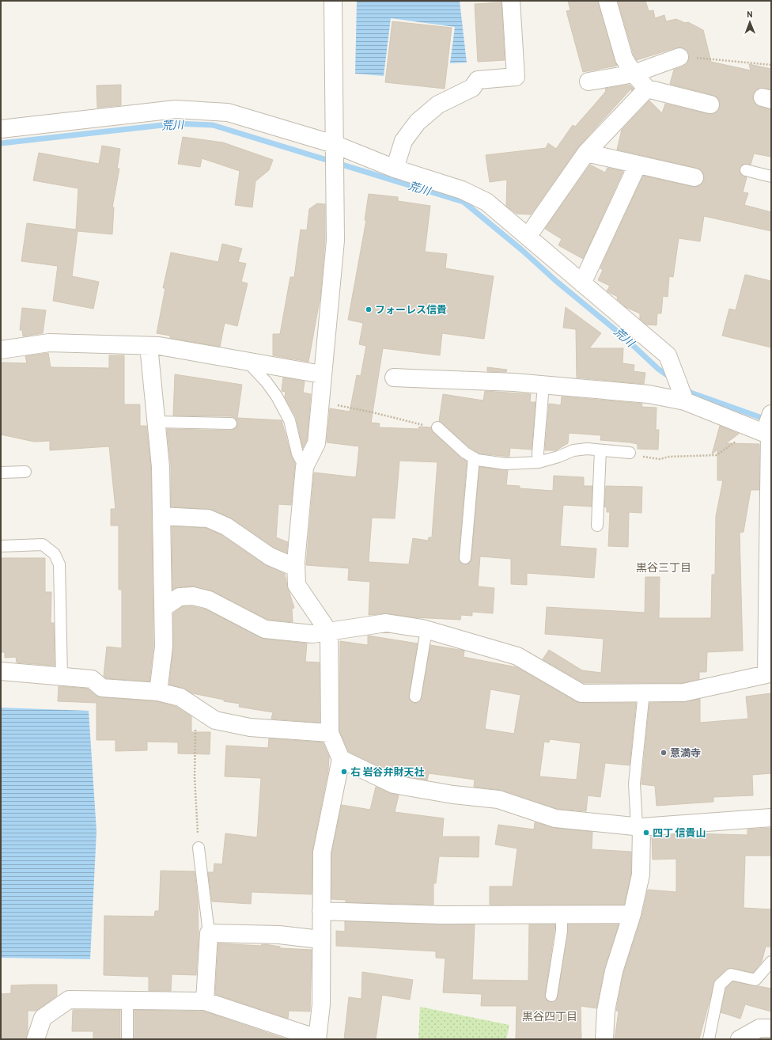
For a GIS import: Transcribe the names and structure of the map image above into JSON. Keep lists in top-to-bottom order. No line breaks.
{"districts":["黒谷三丁目","黒谷四丁目"],"water":["荒川"],"places":["フォーレス信貴","意満寺","右 岩谷弁財天社","四丁 信貴山"],"north":"top"}
